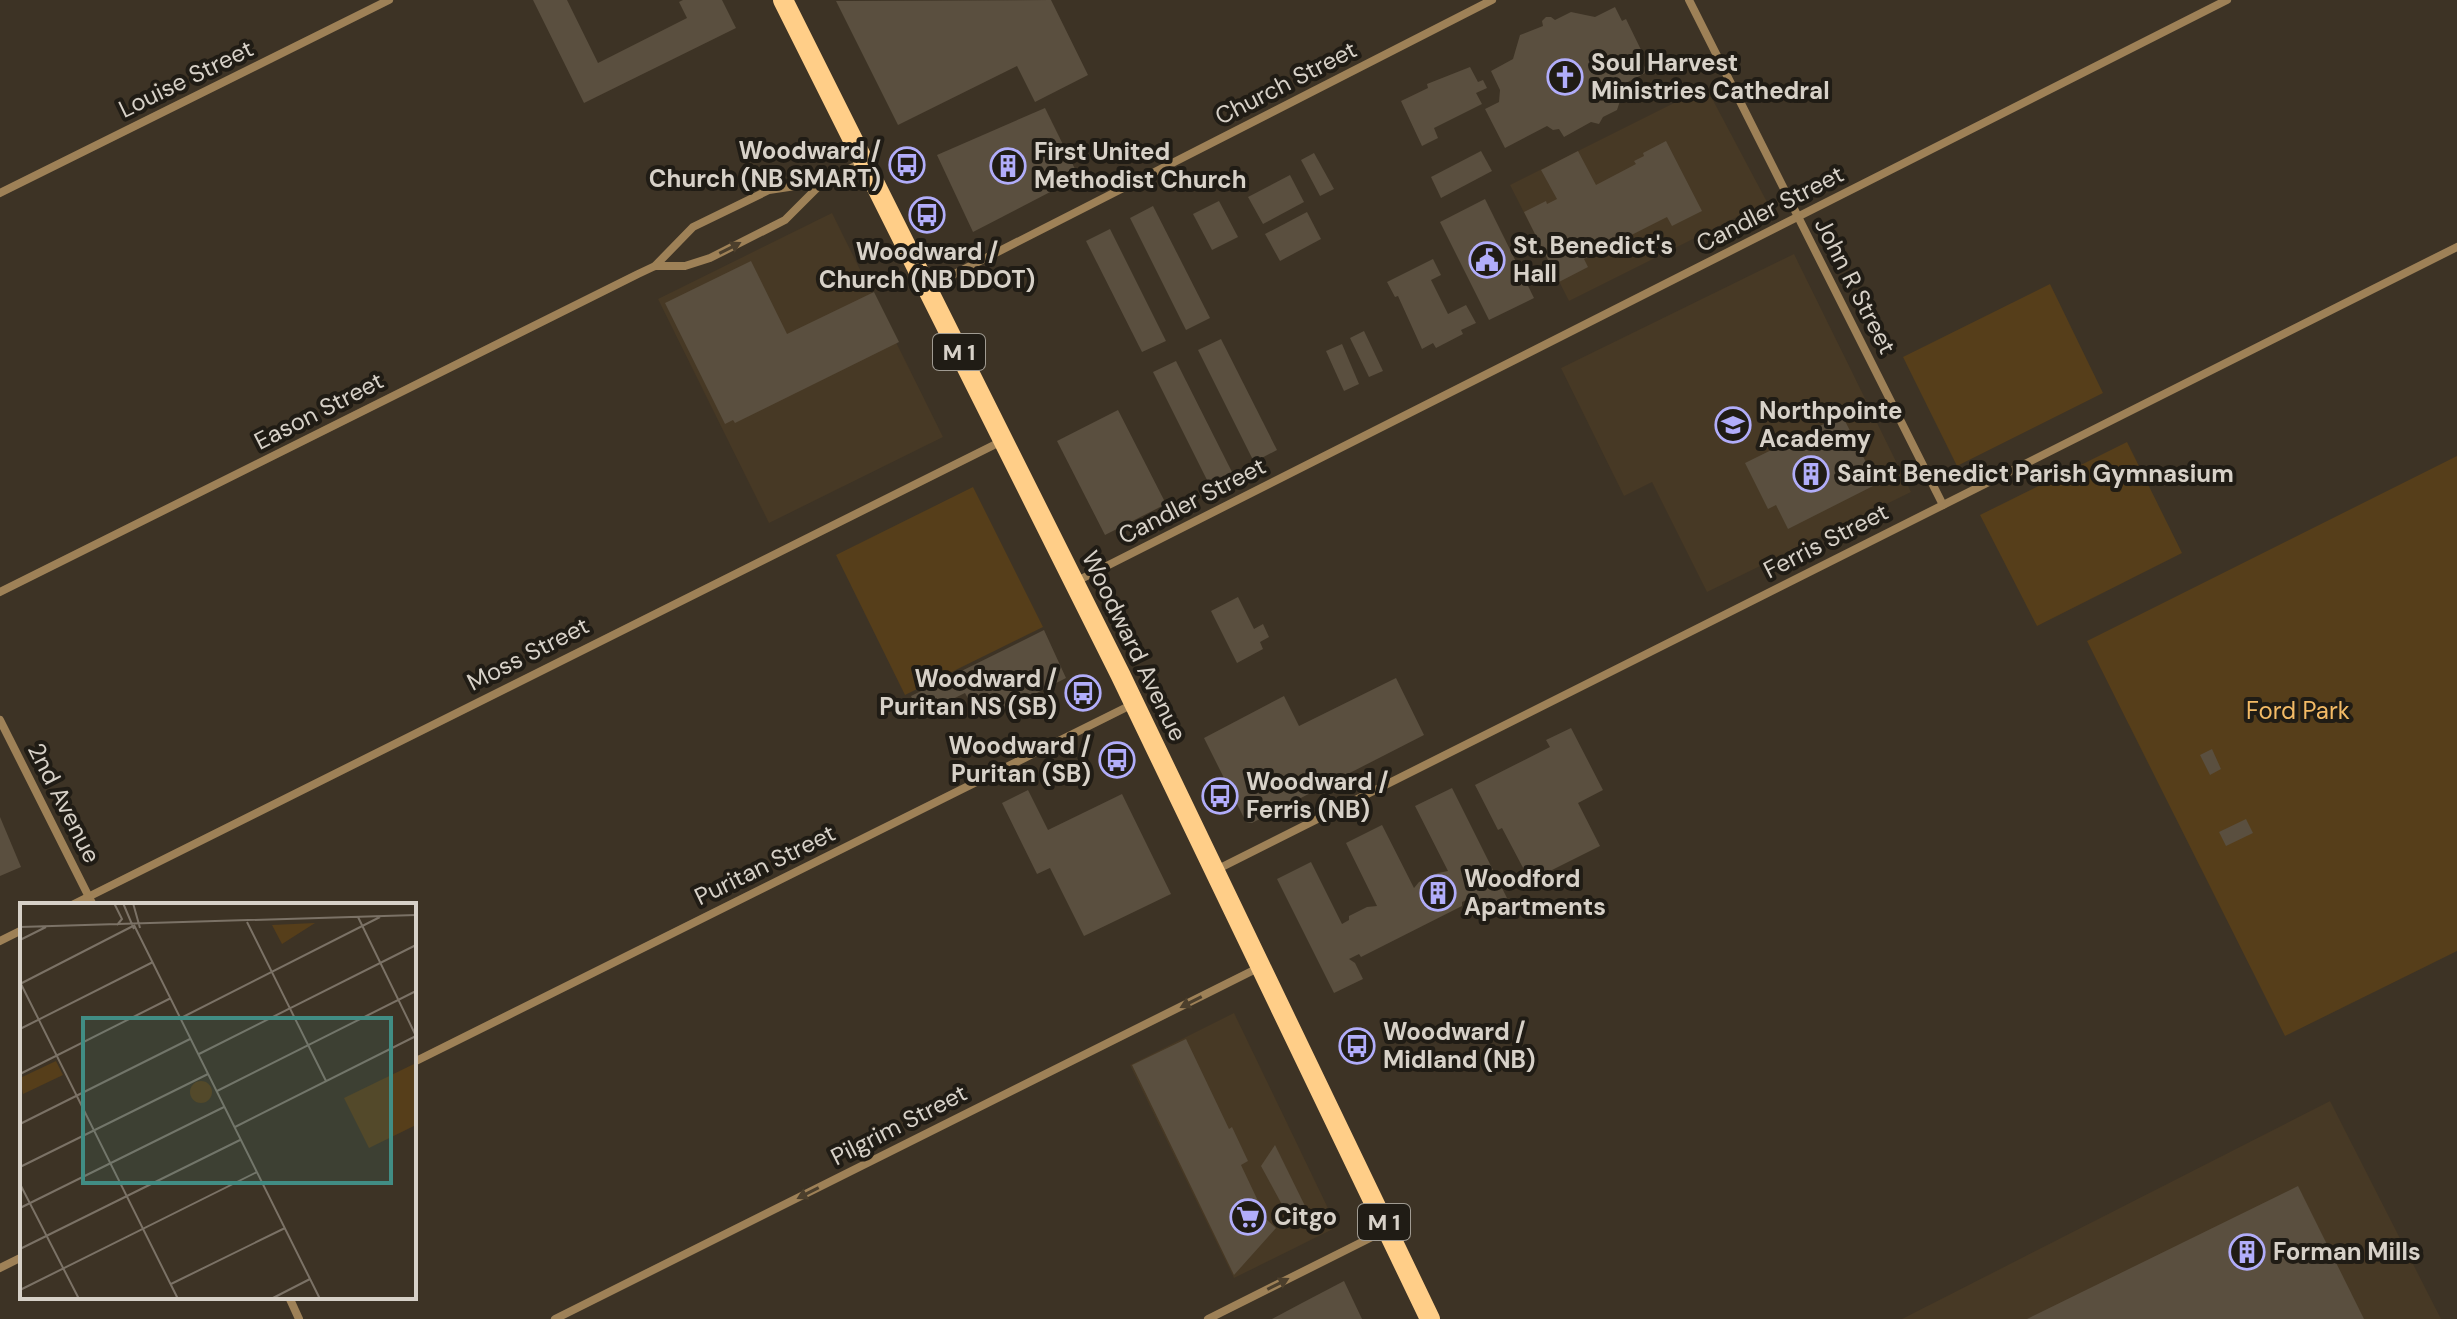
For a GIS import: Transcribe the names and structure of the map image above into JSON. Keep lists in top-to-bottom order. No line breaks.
{"streets":{"main road":["M 1","Woodward Avenue"],"street":["Louise Street","Church Street","Candler Street","John R Street","Eason Street","Ferris Street","Moss Street","2nd Avenue","Puritan Street","Pilgrim Street"]},"crossings":[["Church Street","Woodward Avenue"],["Candler Street","John R Street"],["Candler Street","Woodward Avenue"],["John R Street","Ferris Street"],["Eason Street","Woodward Avenue"],["Ferris Street","Woodward Avenue"],["Woodward Avenue","Moss Street"],["Woodward Avenue","Puritan Street"],["Woodward Avenue","Pilgrim Street"],["Moss Street","2nd Avenue"]],"one_way":["Pilgrim Street"],"parks":["Ford Park"],"places":{"church":["Soul Harvest Ministries Cathedral"],"bus stop":["Woodward / Church (NB SMART)","Woodward / Church (NB DDOT)","Woodward / Puritan NS (SB)","Woodward / Puritan (SB)","Woodward / Ferris (NB)","Woodward / Midland (NB)"],"building":["First United Methodist Church","Saint Benedict Parish Gymnasium","Woodford Apartments","Forman Mills"],"public building":["St. Benedict's Hall"],"school or university":["Northpointe Academy"],"supermarket":["Citgo"]}}
